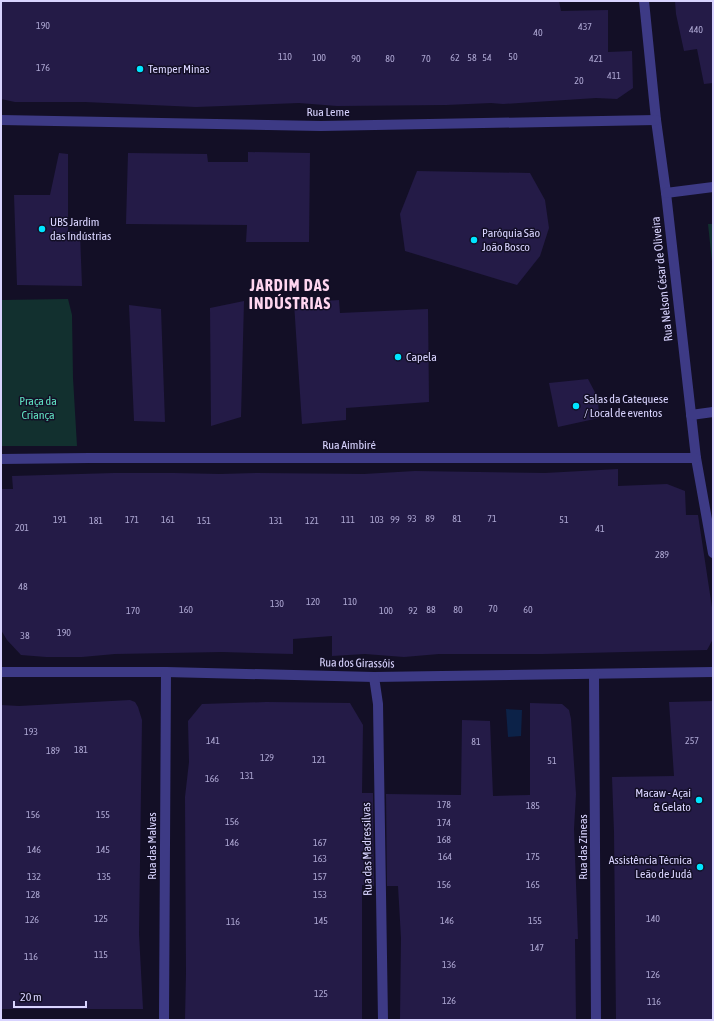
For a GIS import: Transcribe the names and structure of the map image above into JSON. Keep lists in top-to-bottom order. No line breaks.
{"streets":{"street":["Rua Leme","Rua Nelson César de Oliveira","Rua Aimbiré","Rua dos Girassóis","Rua das Malvas","Rua das Zineas","Rua das Madressilvas"]},"crossings":[["Rua Leme","Rua Nelson César de Oliveira"],["Rua Nelson César de Oliveira","Rua Aimbiré"],["Rua dos Girassóis","Rua das Malvas"],["Rua dos Girassóis","Rua das Zineas"],["Rua dos Girassóis","Rua das Madressilvas"]],"districts":["JARDIM DAS INDÚSTRIAS"],"parks":["Praça da Criança"],"places":["Temper Minas","UBS Jardim das Indústrias","Paróquia São João Bosco","Capela","Salas da Catequese / Local de eventos","Macaw - Açai & Gelato","Assistência Técnica Leão de Judá"],"house_numbers":["190","437","440","40","110","50","100","62","58","54","90","80","70","421","176","411","20","93","89","81","71","191","171","161","111","103","99","51","181","151","131","121","201","41","289","48","120","110","130","70","160","88","80","60","170","100","92","190","38","193","141","257","81","181","189","129","121","51","131","166","178","185","156","155","156","174","168","146","167","146","145","164","175","163","132","135","157","156","165","128","153","125","140","126","145","146","155","116","147","115","116","136","126","125","126","116"],"scale_bar":"20 m"}
